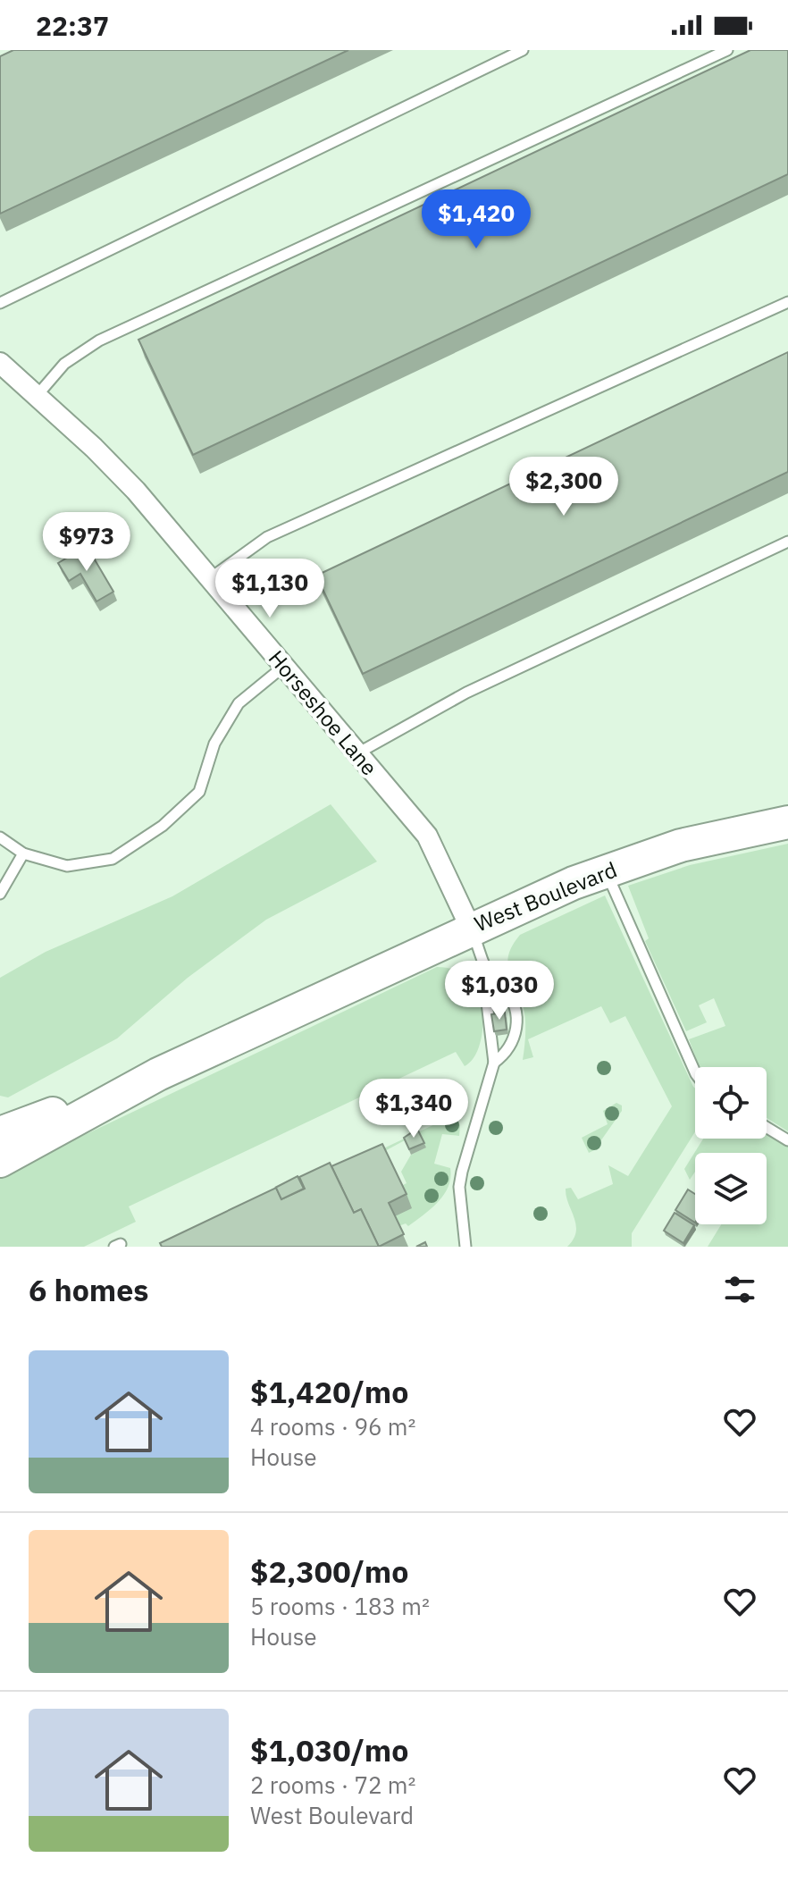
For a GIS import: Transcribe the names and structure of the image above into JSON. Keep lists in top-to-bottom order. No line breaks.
{"streets":{"main road":["West Boulevard"],"street":["Horseshoe Lane"]},"crossings":[["Horseshoe Lane","West Boulevard"]],"page":{"status":"22:37","price":["$1,420","$2,300","$973","$1,130","$1,030","$1,340"],"heading":"6 homes","list":[{"name":"$1,420/mo","note":"4 rooms · 96 m² · House"},{"name":"$2,300/mo","note":"5 rooms · 183 m² · House"},{"name":"$1,030/mo","note":"2 rooms · 72 m² · West Boulevard"}]}}
